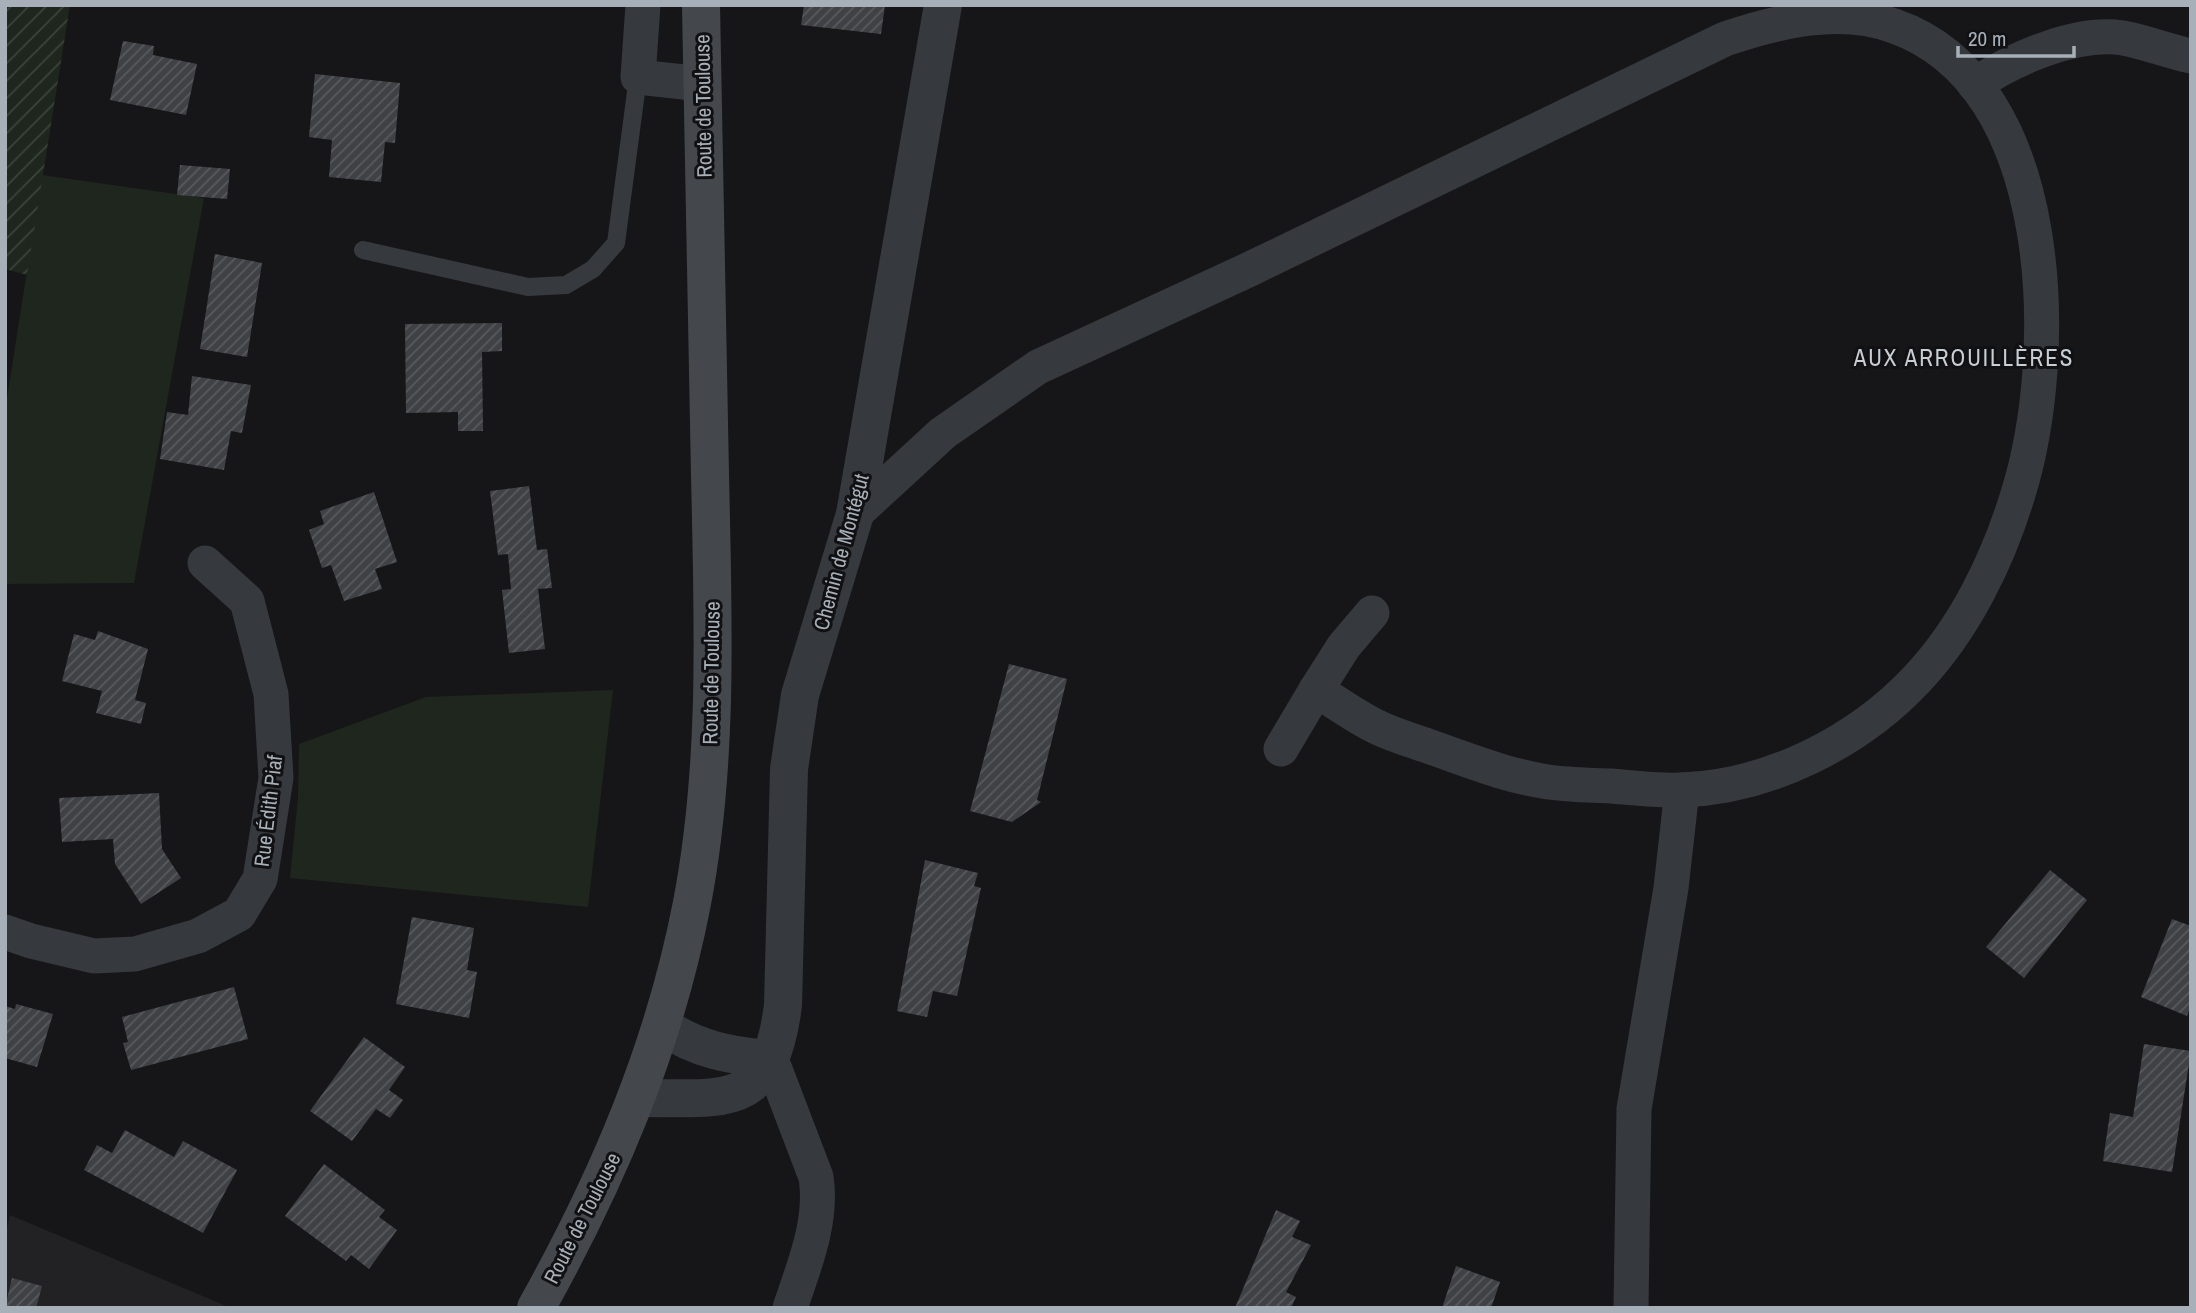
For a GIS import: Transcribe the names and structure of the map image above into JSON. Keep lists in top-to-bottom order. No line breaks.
{"streets":{"main road":["Route de Toulouse"],"street":["Chemin de Montégut","Rue Édith Piaf"]},"crossings":[["Route de Toulouse","Chemin de Montégut"]],"districts":["AUX ARROUILLÈRES"],"scale_bar":"20 m"}
